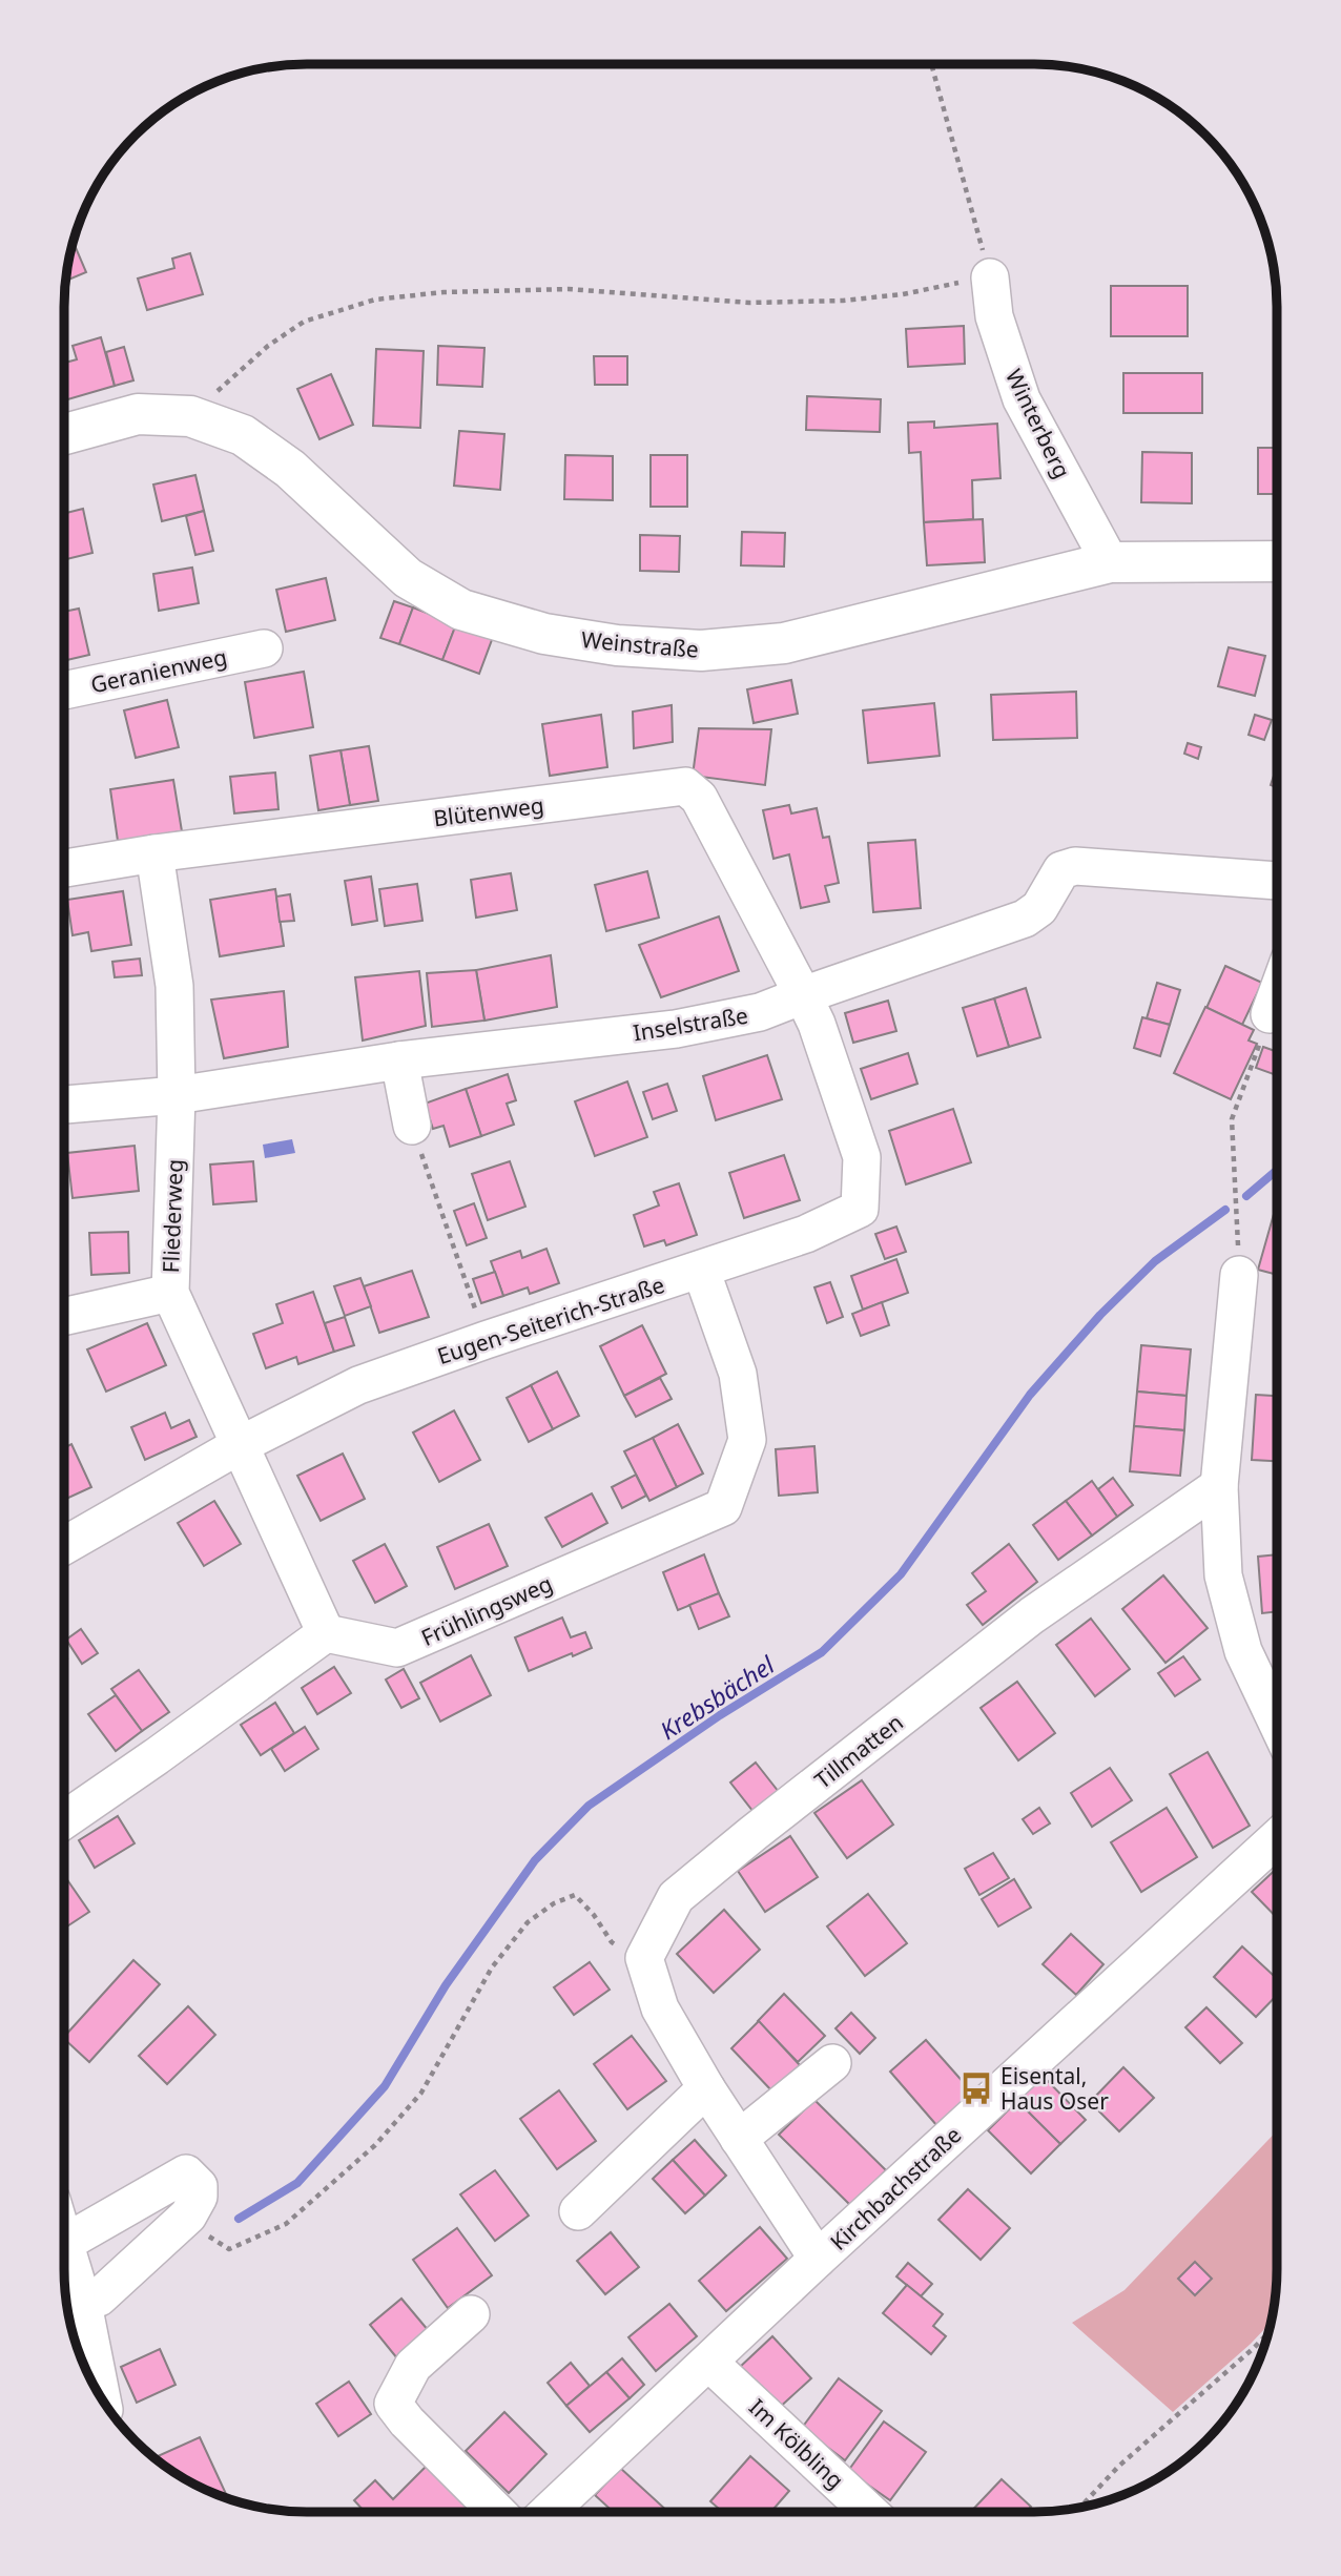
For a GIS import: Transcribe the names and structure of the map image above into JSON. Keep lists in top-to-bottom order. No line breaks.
{"streets":{"main road":["Weinstraße"],"street":["Winterberg","Geranienweg","Blütenweg","Inselstraße","Fliederweg","Eugen-Seiterich-Straße","Frühlingsweg","Tillmatten","Kirchbachstraße","Im Kölbling"]},"crossings":[["Winterberg","Weinstraße"],["Blütenweg","Inselstraße"],["Blütenweg","Fliederweg"],["Blütenweg","Eugen-Seiterich-Straße"],["Inselstraße","Fliederweg"],["Inselstraße","Eugen-Seiterich-Straße"],["Fliederweg","Eugen-Seiterich-Straße"],["Fliederweg","Frühlingsweg"],["Eugen-Seiterich-Straße","Frühlingsweg"],["Kirchbachstraße","Im Kölbling"]],"water":["Krebsbächel"],"places":{"bus stop":["Eisental, Haus Oser"]}}
